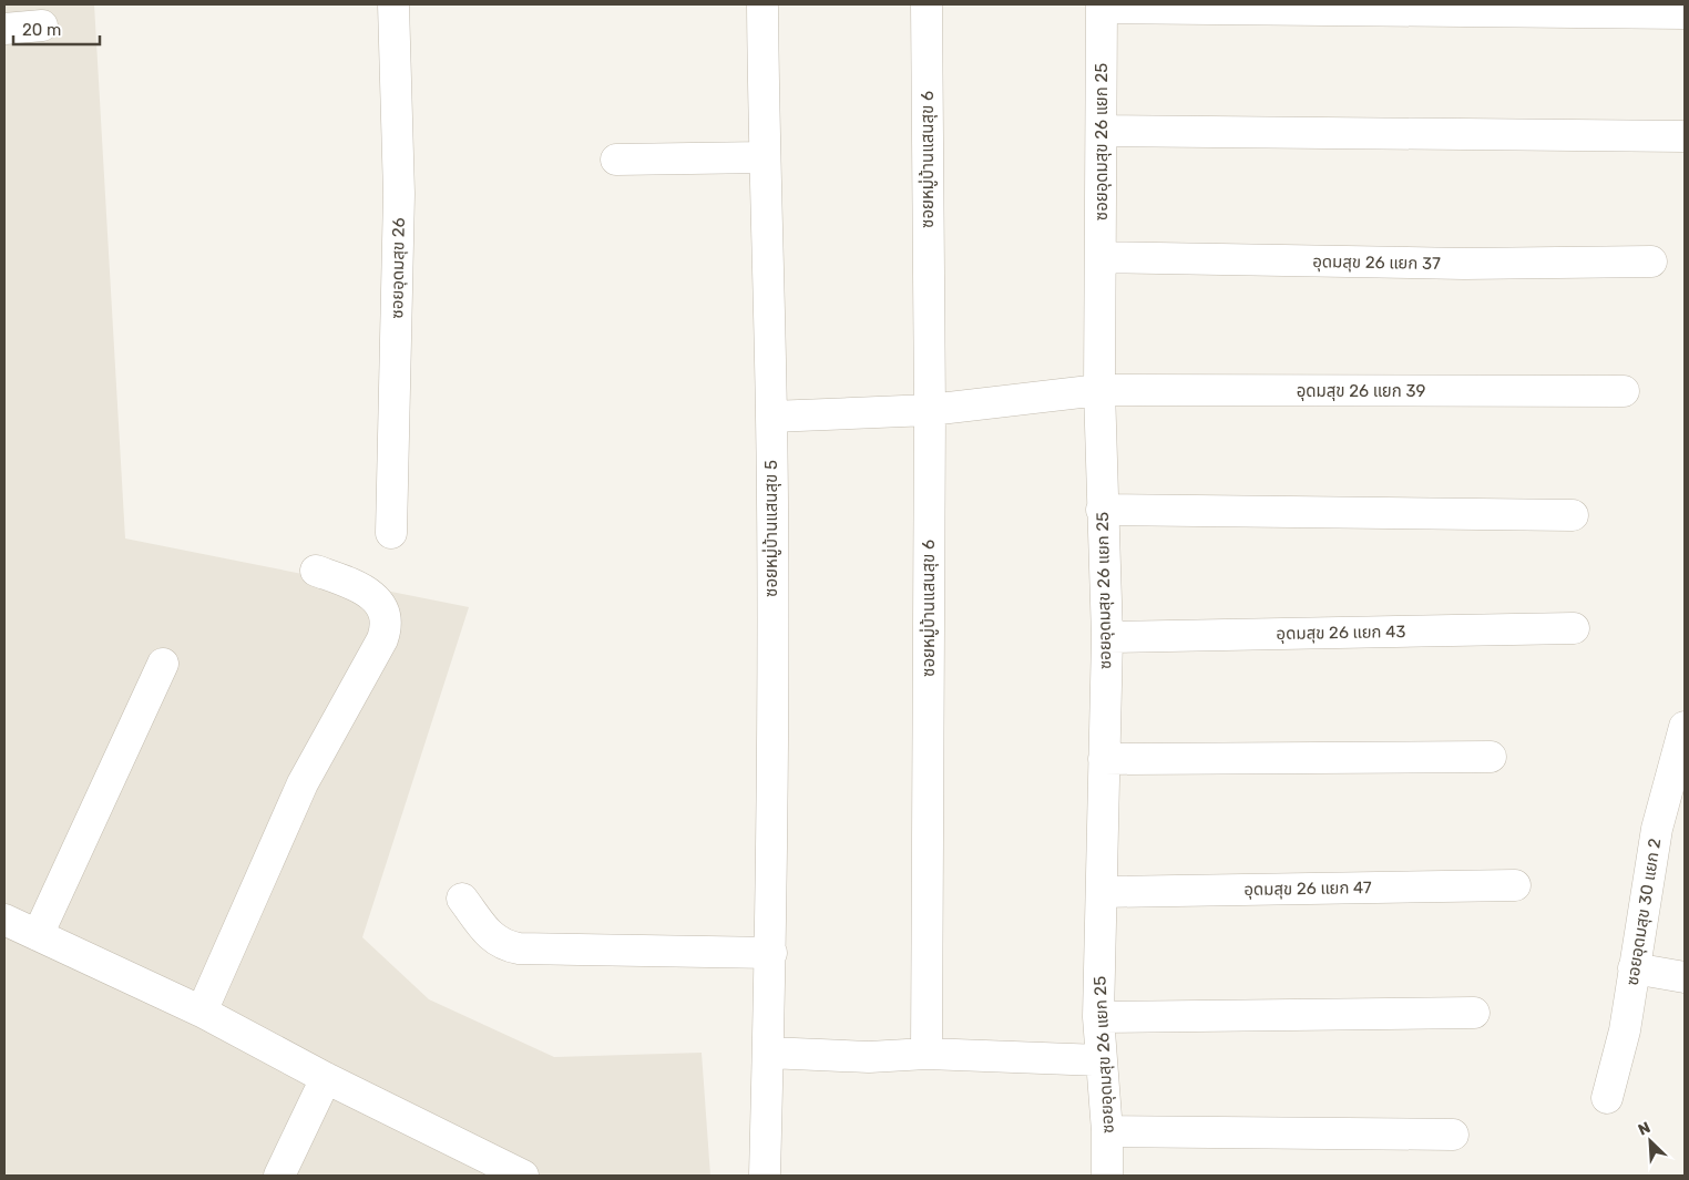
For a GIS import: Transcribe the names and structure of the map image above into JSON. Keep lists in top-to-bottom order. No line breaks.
{"streets":{"street":["ซอยอุดมสุข 26 แยก 25","ซอยหมู่บ้านแสนสุข 6","อุดมสุข 26 แยก 37","ซอยอุดมสุข 26","อุดมสุข 26 แยก 39","ซอยหมู่บ้านแสนสุข 5","อุดมสุข 26 แยก 43","อุดมสุข 26 แยก 47","ซอยอุดมสุข 30 แยก 2"]},"crossings":[["ซอยอุดมสุข 26 แยก 25","อุดมสุข 26 แยก 37"],["ซอยอุดมสุข 26 แยก 25","อุดมสุข 26 แยก 39"],["ซอยอุดมสุข 26 แยก 25","อุดมสุข 26 แยก 43"],["ซอยอุดมสุข 26 แยก 25","อุดมสุข 26 แยก 47"],["ซอยหมู่บ้านแสนสุข 6","อุดมสุข 26 แยก 39"],["อุดมสุข 26 แยก 39","ซอยหมู่บ้านแสนสุข 5"]],"scale_bar":"20 m","north":"top left"}
